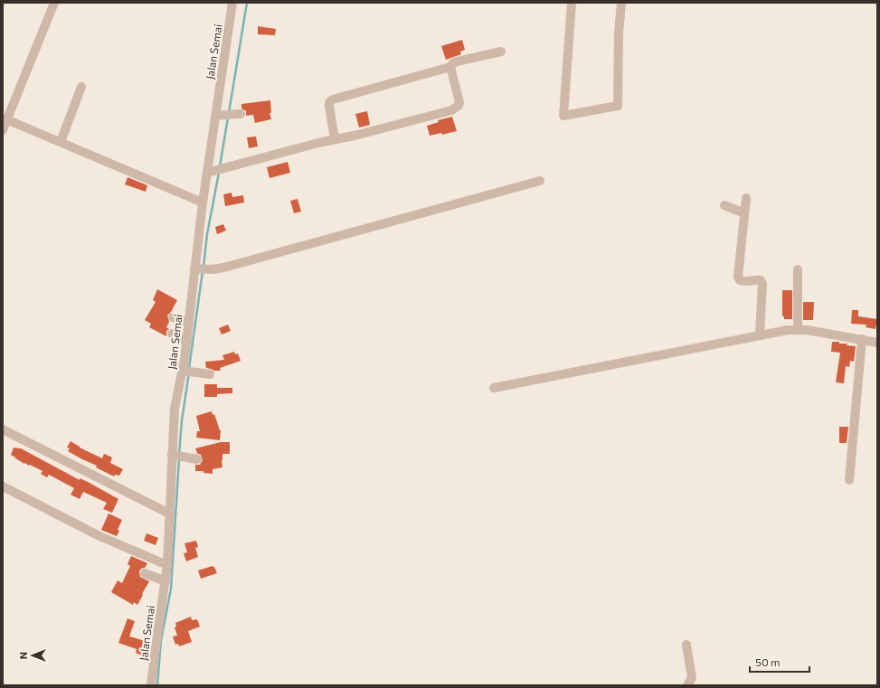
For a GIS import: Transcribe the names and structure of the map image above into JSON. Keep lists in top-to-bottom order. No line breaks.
{"streets":{"street":["Jalan Semai"]},"scale_bar":"50 m","north":"left"}
